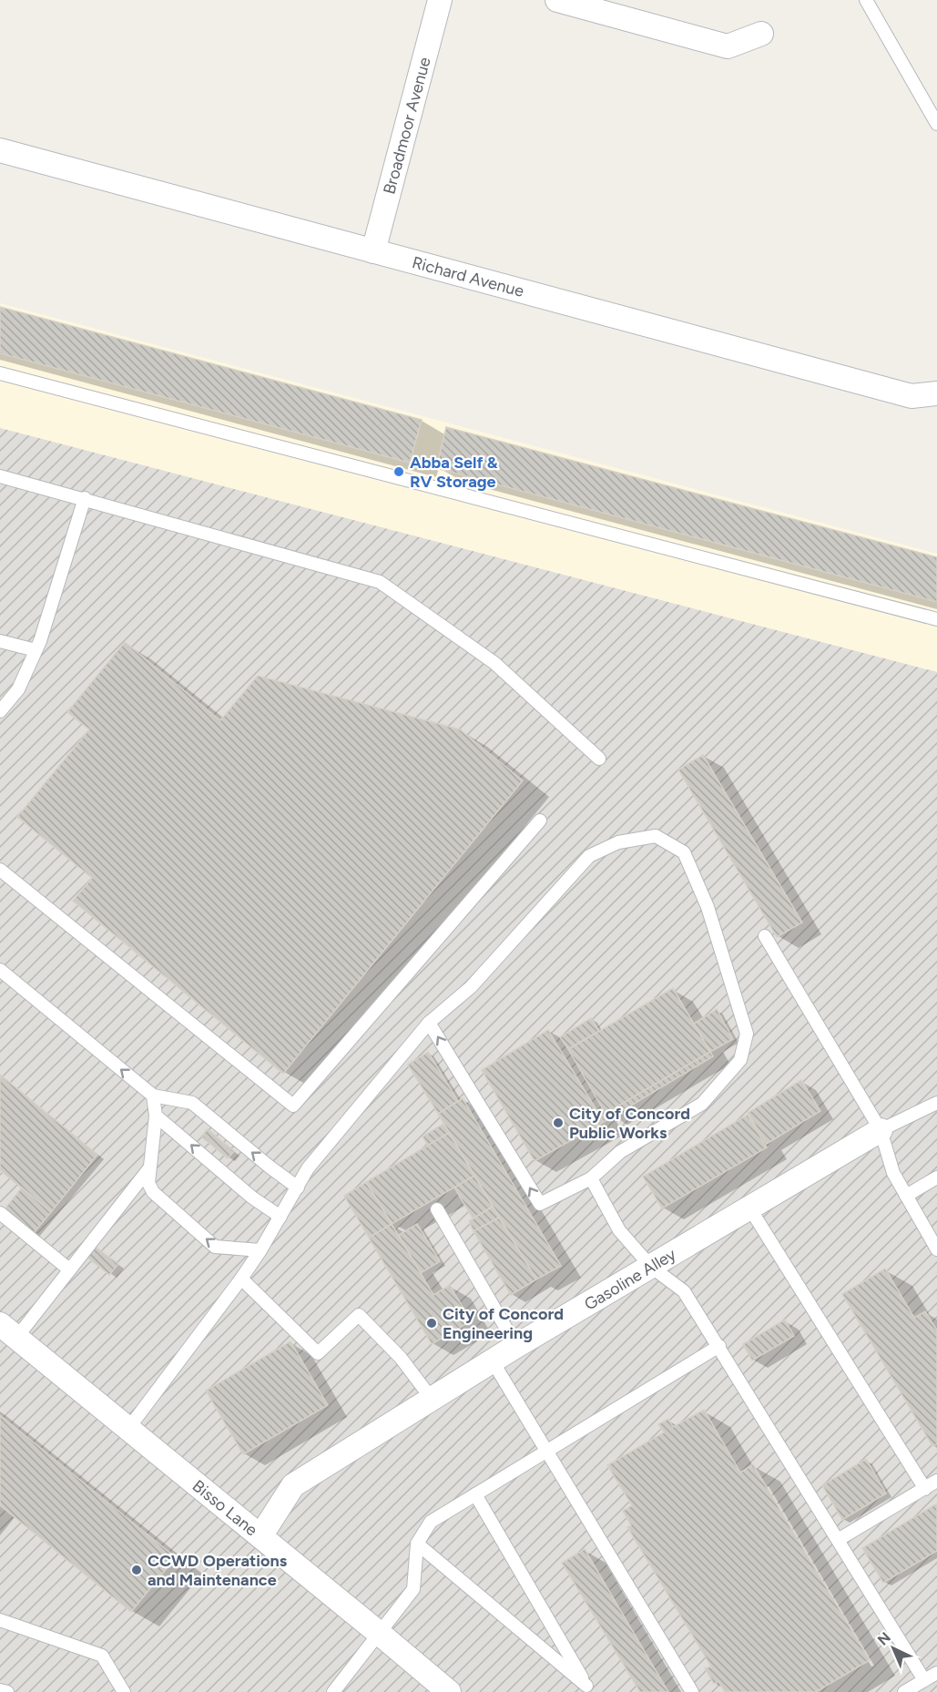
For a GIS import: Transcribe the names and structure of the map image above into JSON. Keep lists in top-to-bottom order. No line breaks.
{"streets":{"street":["Broadmoor Avenue","Richard Avenue","Gasoline Alley","Bisso Lane"]},"crossings":[["Broadmoor Avenue","Richard Avenue"],["Gasoline Alley","Bisso Lane"]],"places":["Abba Self & RV Storage","City of Concord Public Works","City of Concord Engineering","CCWD Operations and Maintenance"],"north":"top left"}
